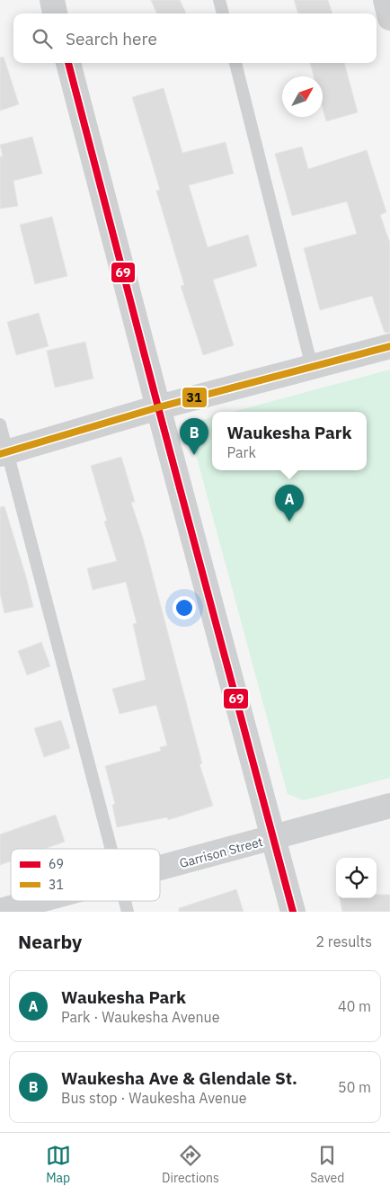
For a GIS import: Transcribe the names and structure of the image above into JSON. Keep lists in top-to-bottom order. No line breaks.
{"streets":{"street":["Garrison Street"]},"lines":["transit line 69","transit line 31"],"legend":["69","31"],"north":"top right","page":{"search":"Search here","popup":["Waukesha Park","Park"],"pins":["B","A"],"heading":["Nearby","2 results"],"list":[{"mark":"A","name":"Waukesha Park","note":"Park · Waukesha Avenue","value":"40 m"},{"mark":"B","name":"Waukesha Ave & Glendale St.","note":"Bus stop · Waukesha Avenue","value":"50 m"}],"nav":["Map","Directions","Saved"]}}
